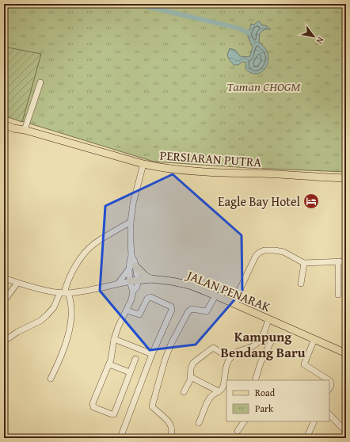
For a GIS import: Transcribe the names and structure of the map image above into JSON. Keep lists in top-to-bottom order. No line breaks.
{"streets":{"main road":["PERSIARAN PUTRA","JALAN PENARAK"]},"districts":["Kampung Bendang Baru"],"parks":["Taman CHOGM"],"places":{"hotel":["Eagle Bay Hotel"]},"legend":["Road","Park"],"north":"bottom right"}
